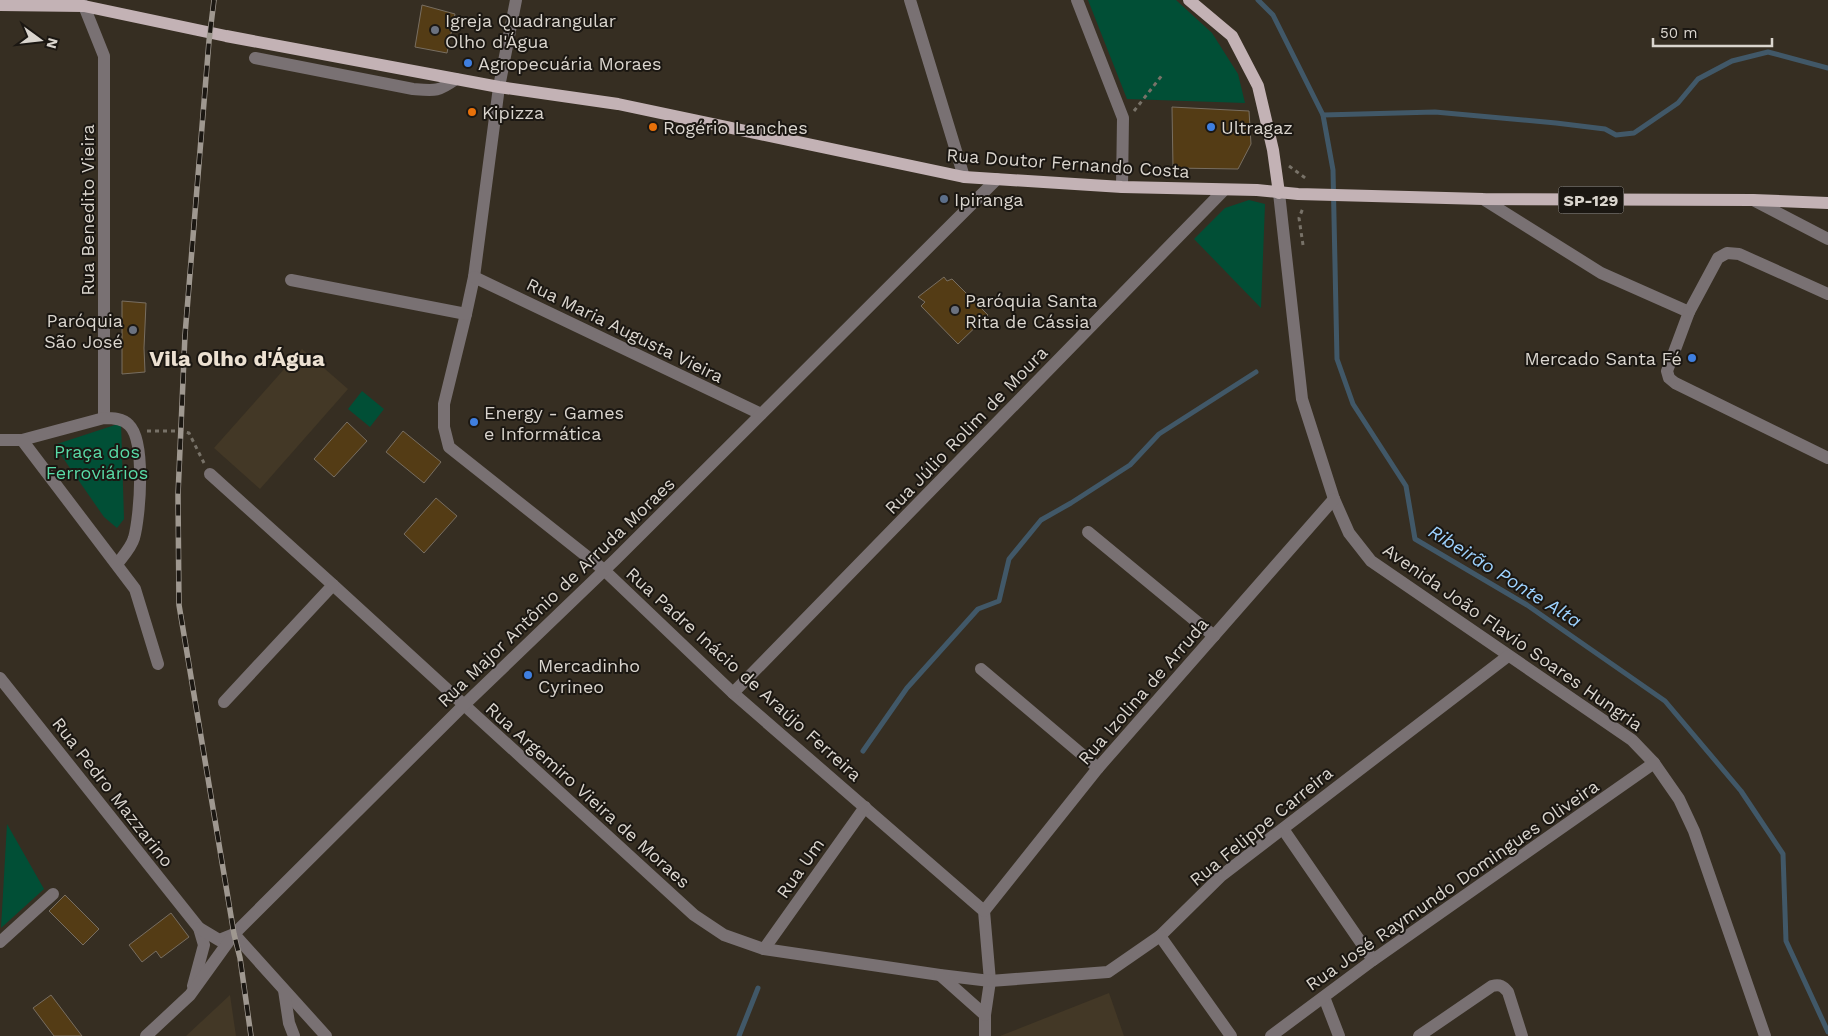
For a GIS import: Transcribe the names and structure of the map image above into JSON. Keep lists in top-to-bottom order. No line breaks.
{"streets":{"main road":["Rua Doutor Fernando Costa","SP-129"],"street":["Rua Benedito Vieira","Rua Maria Augusta Vieira","Rua Júlio Rolim de Moura","Rua Major Antônio de Arruda Moraes","Avenida João Flavio Soares Hungria","Rua Padre Inácio de Araújo Ferreira","Rua Izolina de Arruda","Rua Pedro Mazzarino","Rua Argemiro Vieira de Moraes","Rua Felippe Carreira","Rua Um","Rua José Raymundo Domingues Oliveira"]},"crossings":[["Rua Doutor Fernando Costa","SP-129"],["Rua Doutor Fernando Costa","Rua Benedito Vieira"],["Rua Doutor Fernando Costa","Rua Júlio Rolim de Moura"],["Rua Doutor Fernando Costa","Rua Major Antônio de Arruda Moraes"],["Rua Doutor Fernando Costa","Avenida João Flavio Soares Hungria"],["Rua Doutor Fernando Costa","Rua Padre Inácio de Araújo Ferreira"],["Rua Maria Augusta Vieira","Rua Major Antônio de Arruda Moraes"],["Rua Maria Augusta Vieira","Rua Padre Inácio de Araújo Ferreira"],["Rua Júlio Rolim de Moura","Rua Padre Inácio de Araújo Ferreira"],["Rua Major Antônio de Arruda Moraes","Rua Padre Inácio de Araújo Ferreira"],["Rua Major Antônio de Arruda Moraes","Rua Pedro Mazzarino"],["Rua Major Antônio de Arruda Moraes","Rua Argemiro Vieira de Moraes"],["Avenida João Flavio Soares Hungria","Rua Izolina de Arruda"],["Avenida João Flavio Soares Hungria","Rua Felippe Carreira"],["Avenida João Flavio Soares Hungria","Rua José Raymundo Domingues Oliveira"],["Rua Padre Inácio de Araújo Ferreira","Rua Izolina de Arruda"],["Rua Padre Inácio de Araújo Ferreira","Rua Um"],["Rua Argemiro Vieira de Moraes","Rua Felippe Carreira"],["Rua Argemiro Vieira de Moraes","Rua Um"]],"districts":["Vila Olho d'Água"],"water":["Ribeirão Ponte Alta"],"parks":["Praça dos Ferroviários"],"places":["Igreja Quadrangular Olho d'Água","Agropecuária Moraes","Kipizza","Rogério Lanches","Ultragaz","Ipiranga","Paróquia Santa Rita de Cássia","Paróquia São José","Mercado Santa Fé","Energy - Games e Informática","Mercadinho Cyrineo"],"scale_bar":"50 m","north":"right"}
